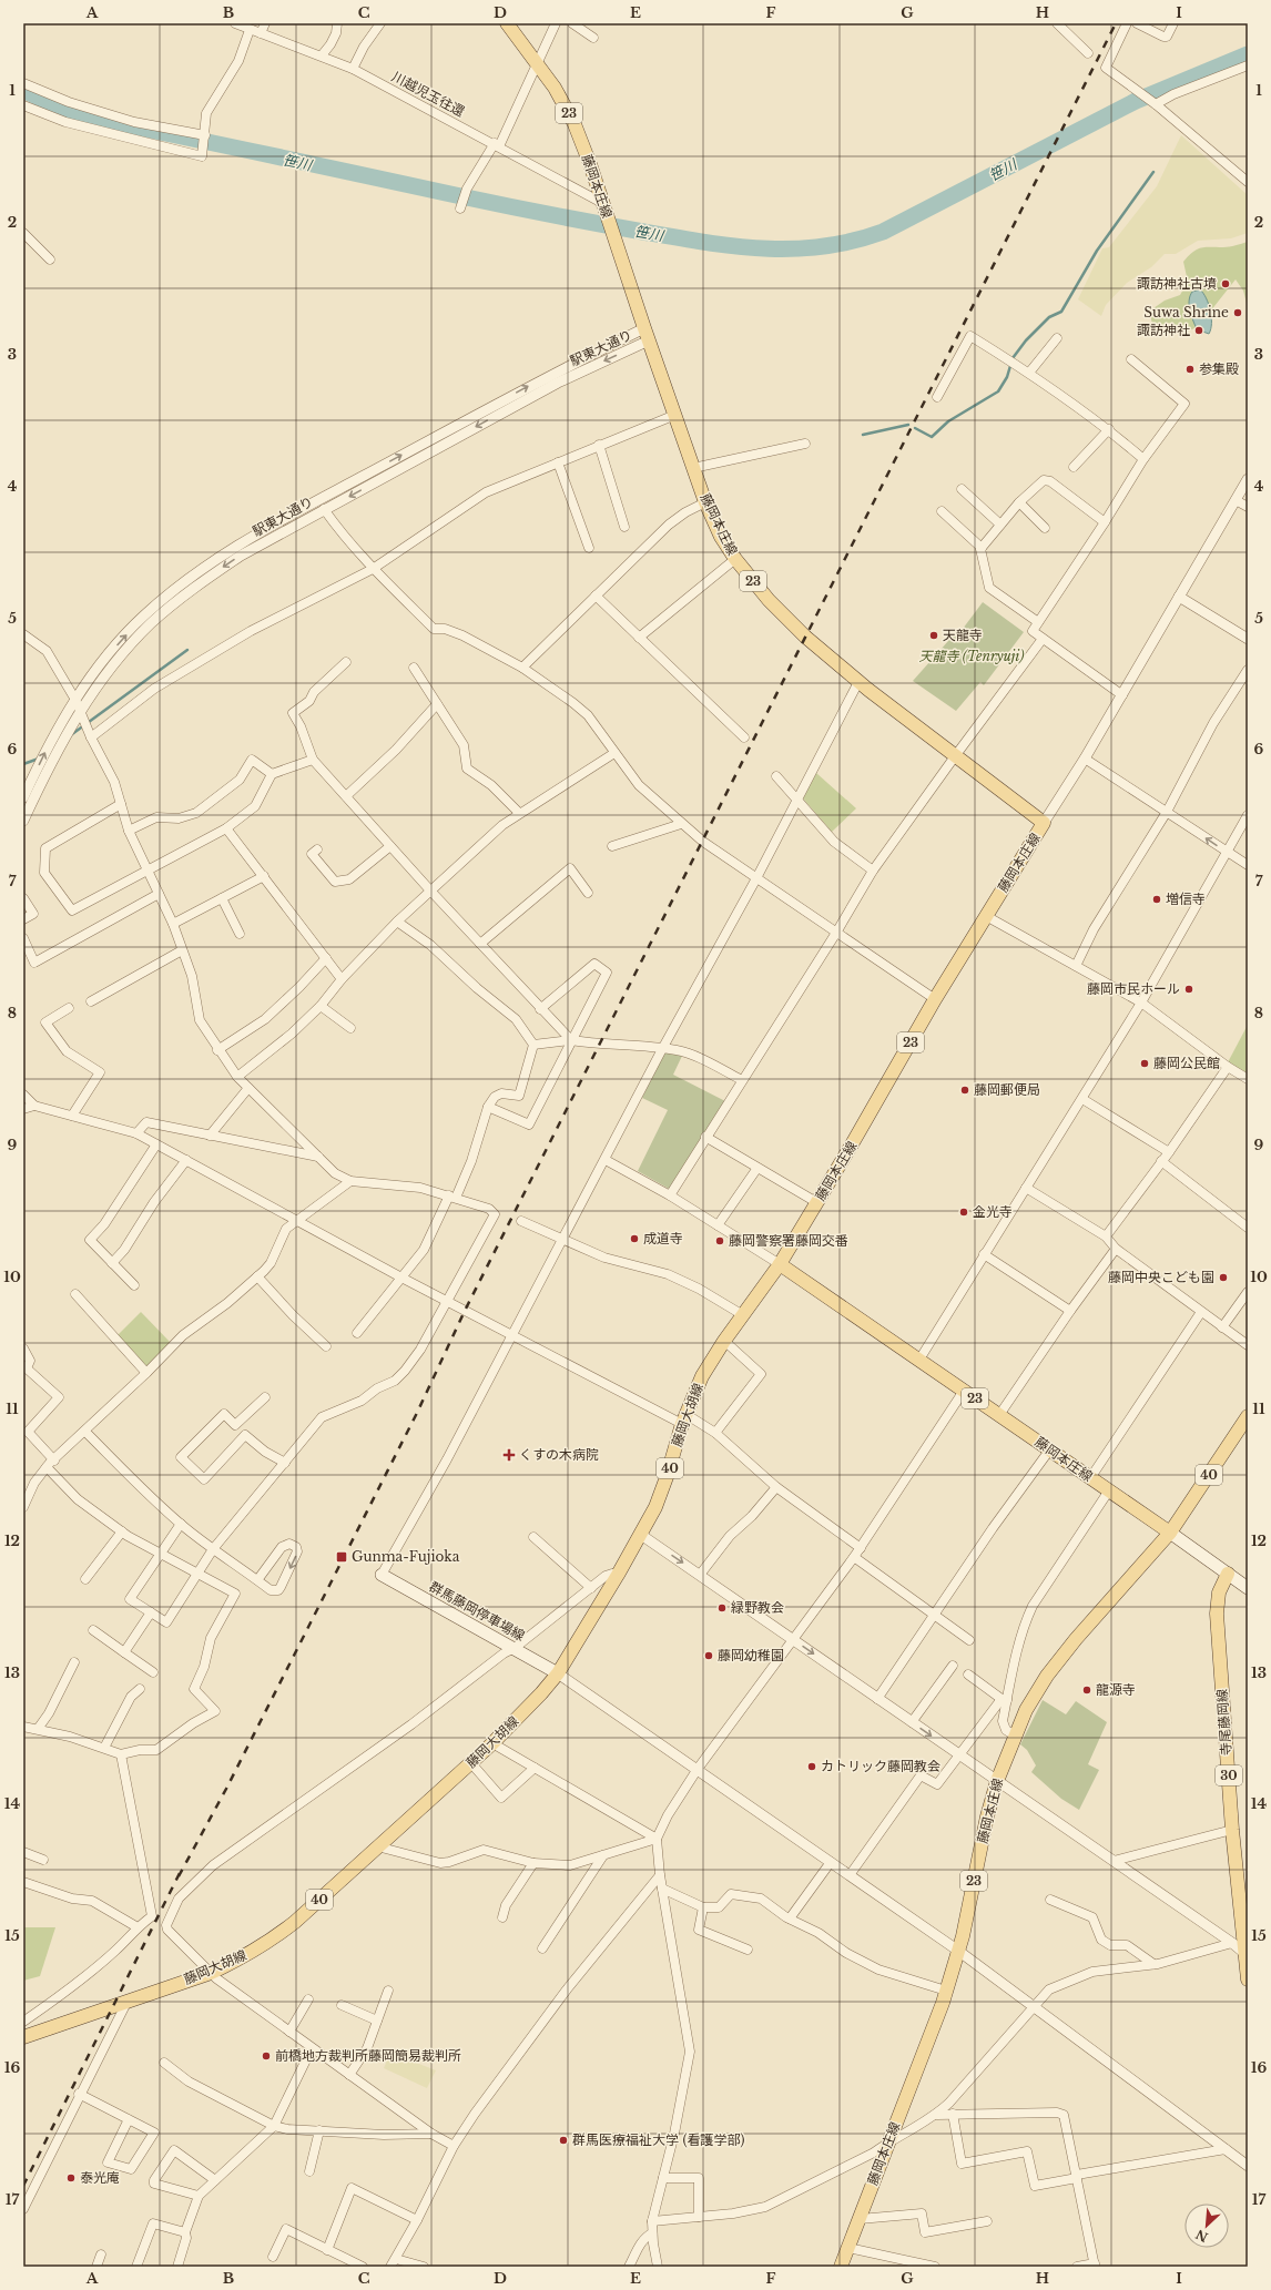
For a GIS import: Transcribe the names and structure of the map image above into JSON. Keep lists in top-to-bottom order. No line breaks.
{"streets":{"main road":["23","藤岡本庄線","藤岡大胡線","40","群馬藤岡停車場線","寺尾藤岡線","30"],"street":["川越児玉往還","駅東大通り"]},"crossings":[["川越児玉往還","藤岡本庄線"],["藤岡本庄線","駅東大通り"],["藤岡本庄線","藤岡大胡線"],["藤岡本庄線","40"],["藤岡大胡線","群馬藤岡停車場線"]],"water":["笹川"],"parks":["天龍寺 (Tenryuji)"],"places":{"other":["諏訪神社古墳","Suwa Shrine","諏訪神社","参集殿","天龍寺","増信寺","藤岡市民ホール","藤岡公民館","藤岡郵便局","金光寺","成道寺","藤岡警察署藤岡交番","藤岡中央こども園","緑野教会","藤岡幼稚園","龍源寺","カトリック藤岡教会","前橋地方裁判所藤岡簡易裁判所","群馬医療福祉大学 (看護学部)","泰光庵"],"health":["くすの木病院"],"transit":["Gunma-Fujioka"]},"north":"bottom left","grid":{"columns":["A","B","C","D","E","F","G","H","I"],"rows":["1","2","3","4","5","6","7","8","9","10","11","12","13","14","15","16","17"]}}
